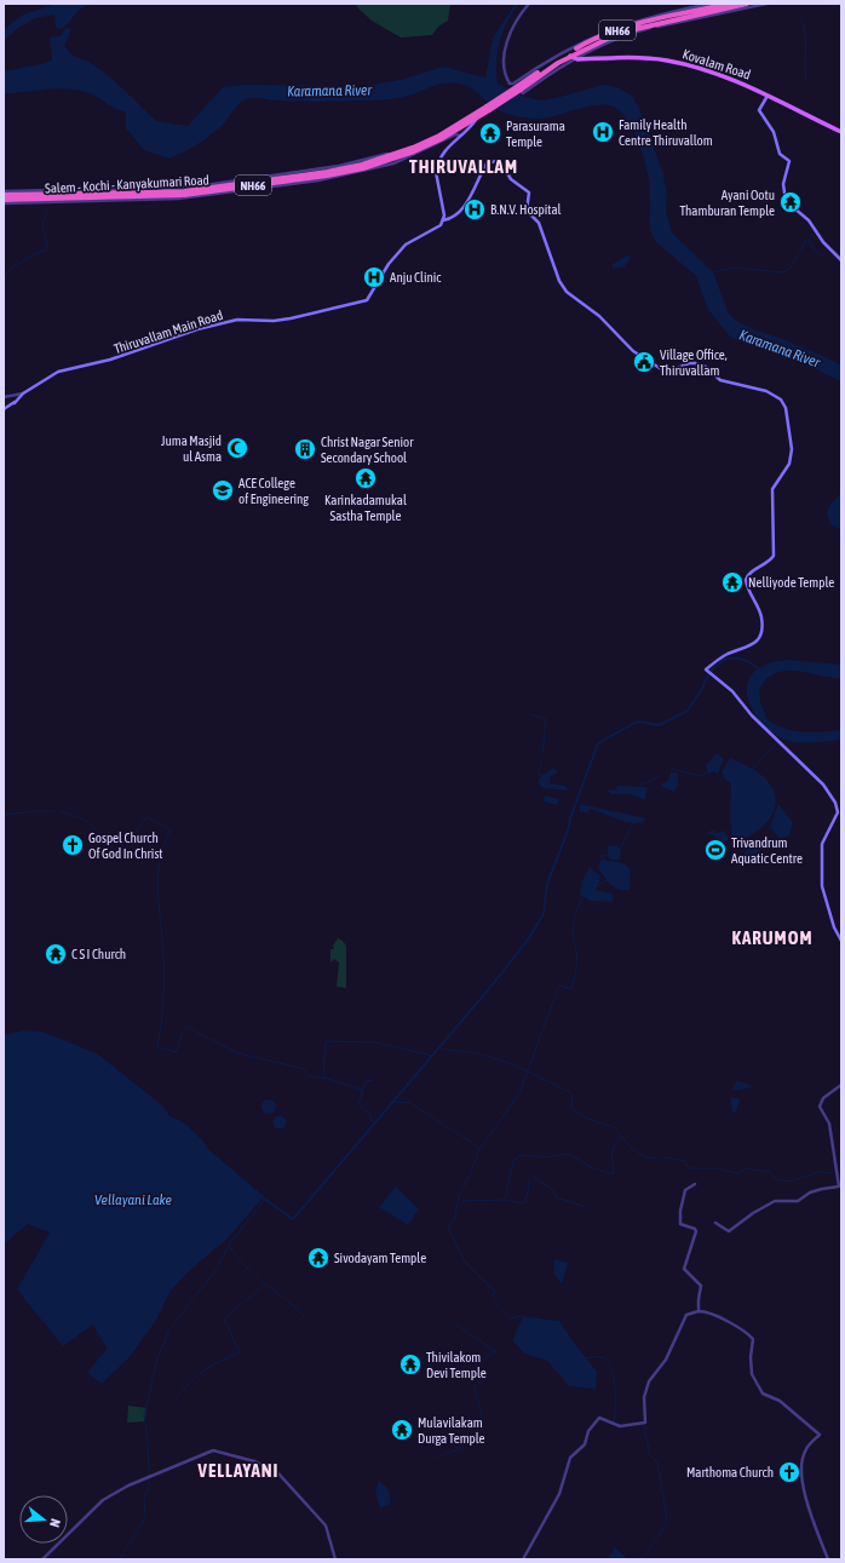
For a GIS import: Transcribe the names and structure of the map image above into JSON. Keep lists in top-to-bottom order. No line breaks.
{"streets":{"highway":["NH66","Salem - Kochi - Kanyakumari Road"],"main road":["Kovalam Road","Thiruvallam Main Road"]},"crossings":[["NH66","Kovalam Road"],["NH66","Salem - Kochi - Kanyakumari Road"]],"districts":["THIRUVALLAM","KARUMOM","VELLAYANI"],"water":["Karamana River","Vellayani Lake"],"places":{"hospital":["Family Health Centre Thiruvallom","B.N.V. Hospital","Anju Clinic"],"temple":["Parasurama Temple","Ayani Ootu Thamburan Temple","Karinkadamukal Sastha Temple","Nelliyode Temple","C S I Church","Sivodayam Temple","Thivilakom Devi Temple","Mulavilakam Durga Temple"],"public building":["Village Office, Thiruvallam"],"mosque":["Juma Masjid ul Asma"],"building":["Christ Nagar Senior Secondary School"],"school or university":["ACE College of Engineering"],"church":["Gospel Church Of God In Christ","Marthoma Church"],"sports":["Trivandrum Aquatic Centre"]},"north":"right"}
